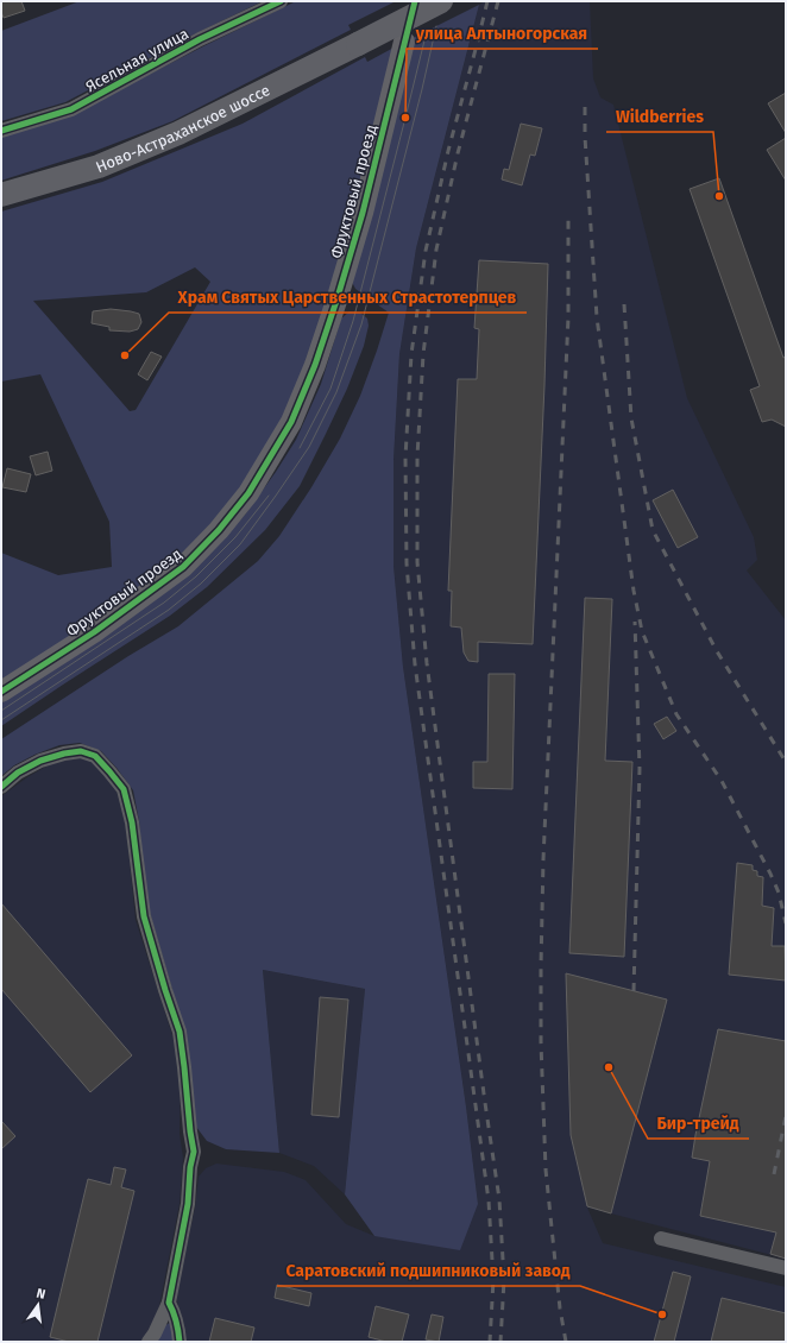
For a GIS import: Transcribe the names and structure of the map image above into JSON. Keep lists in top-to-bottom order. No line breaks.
{"streets":{"main road":["Ново-Астраханское шоссе"],"street":["Ясельная улица","Фруктовый проезд"]},"places":["улица Алтыногорская","Wildberries","Храм Святых Царственных Страстотерпцев","Бир-трейд","Саратовский подшипниковый завод"],"north":"top"}
